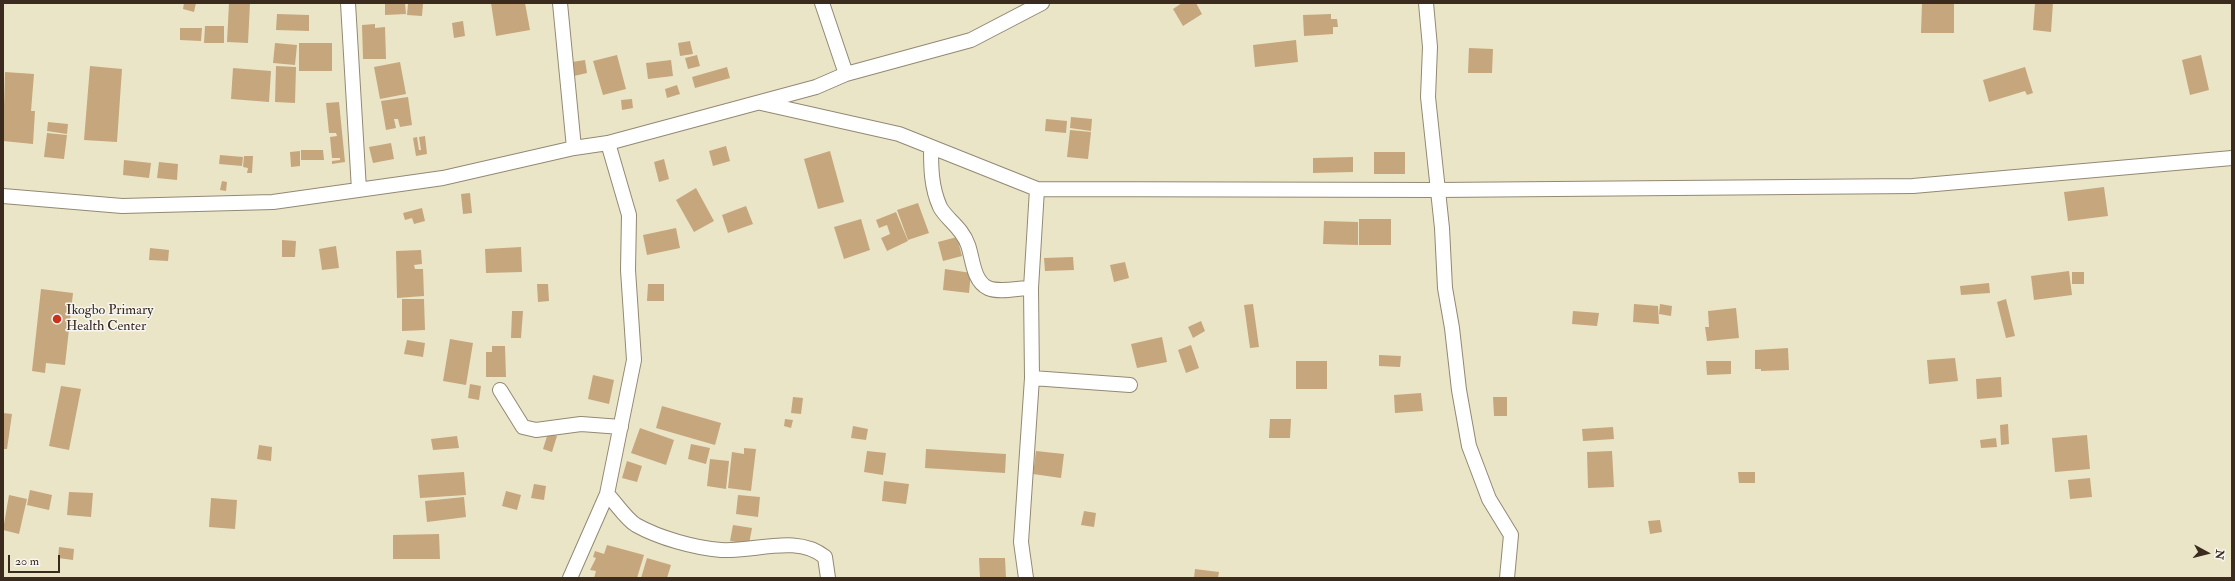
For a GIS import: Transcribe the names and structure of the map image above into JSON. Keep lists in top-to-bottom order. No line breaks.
{"places":["Ikogbo Primary Health Center"],"scale_bar":"20 m","north":"right"}
